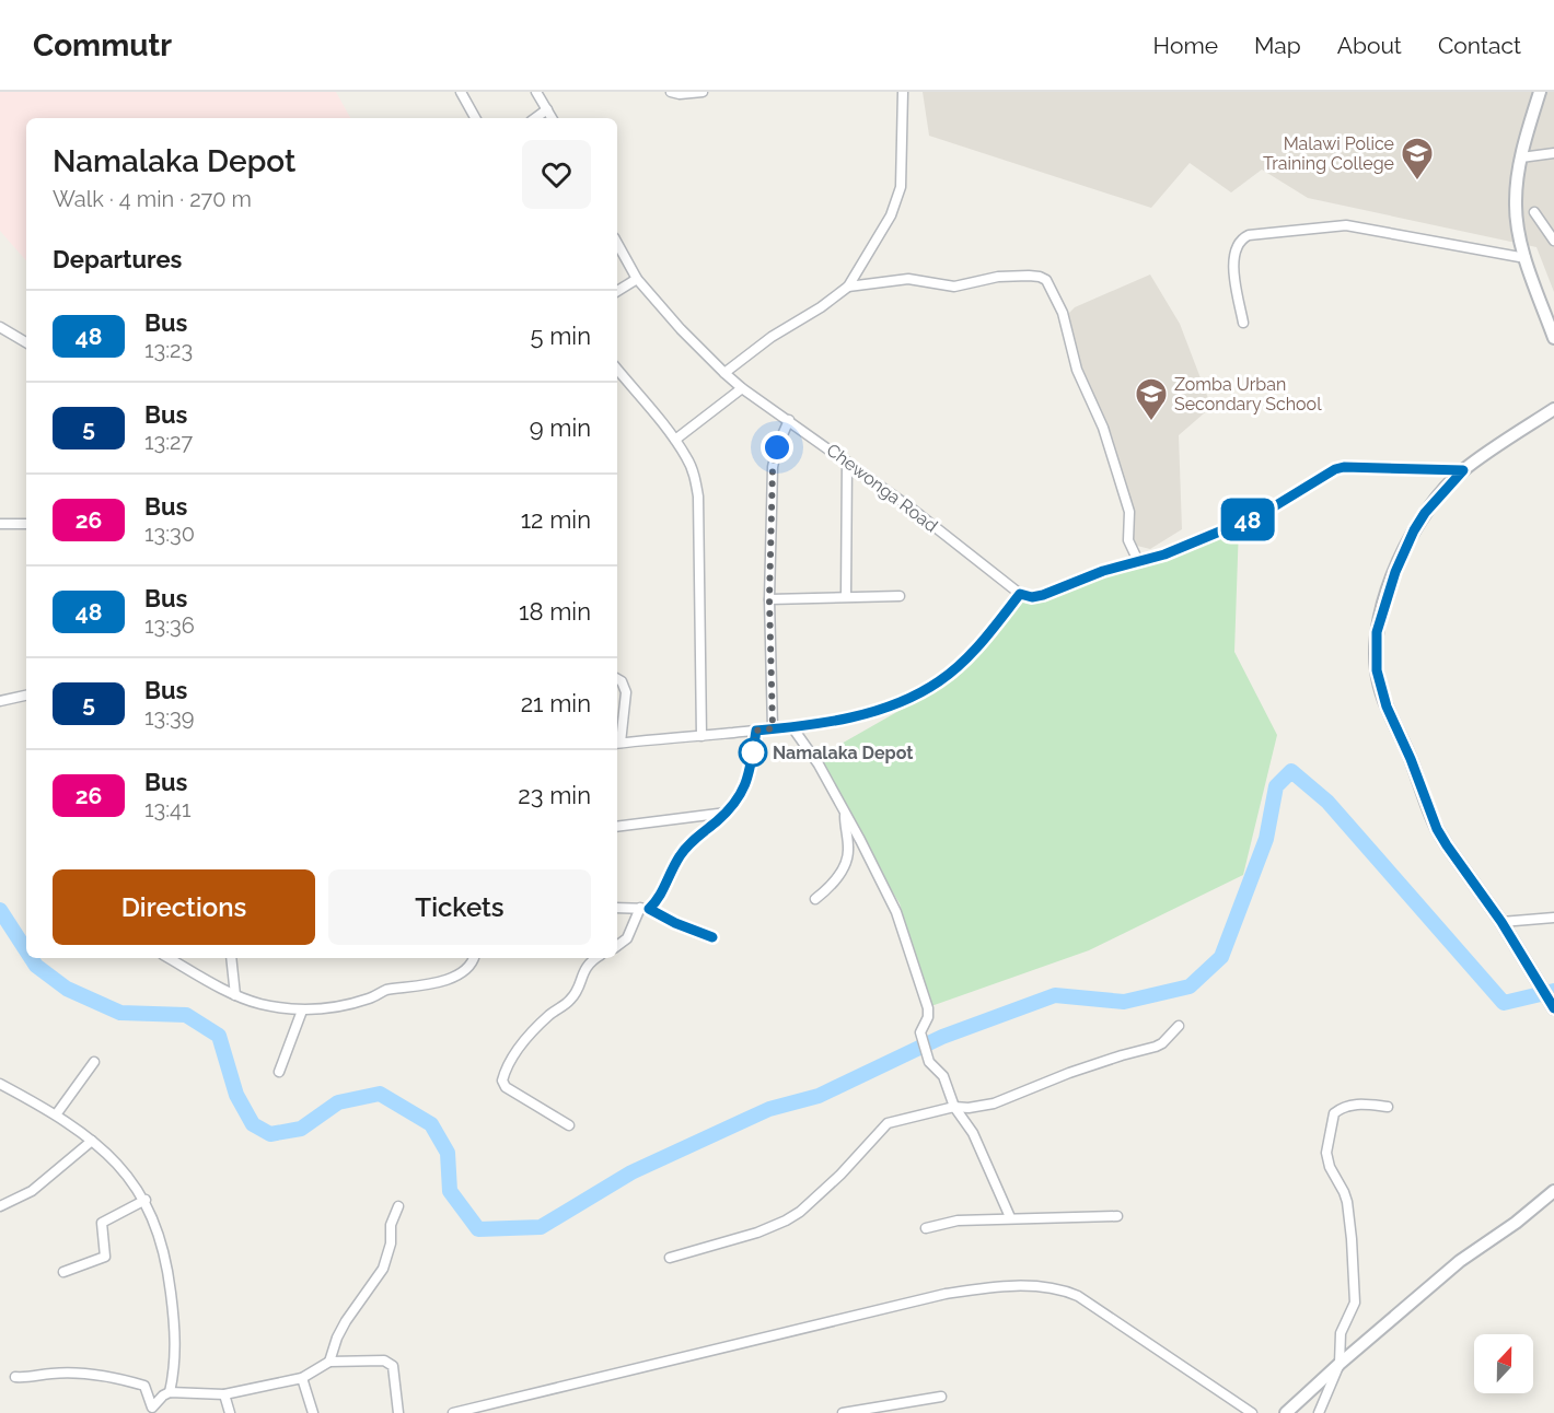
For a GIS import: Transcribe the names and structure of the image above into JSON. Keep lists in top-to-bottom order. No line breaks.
{"streets":{"street":["Chewonga Road"]},"places":{"school or university":["Malawi Police Training College","Zomba Urban Secondary School"],"other":["Namalaka Depot"]},"lines":["bus line 48"],"north":"top","page":{"header":"Commutr","nav":["Home","Map","About","Contact"],"on_map":"48","heading":[["Namalaka Depot","Walk · 4 min · 270 m"],"Departures"],"list":[{"mark":"48","name":"Bus","note":"13:23","value":"5 min"},{"mark":"5","name":"Bus","note":"13:27","value":"9 min"},{"mark":"26","name":"Bus","note":"13:30","value":"12 min"},{"mark":"48","name":"Bus","note":"13:36","value":"18 min"},{"mark":"5","name":"Bus","note":"13:39","value":"21 min"},{"mark":"26","name":"Bus","note":"13:41","value":"23 min"}],"buttons":["Directions","Tickets"]}}
